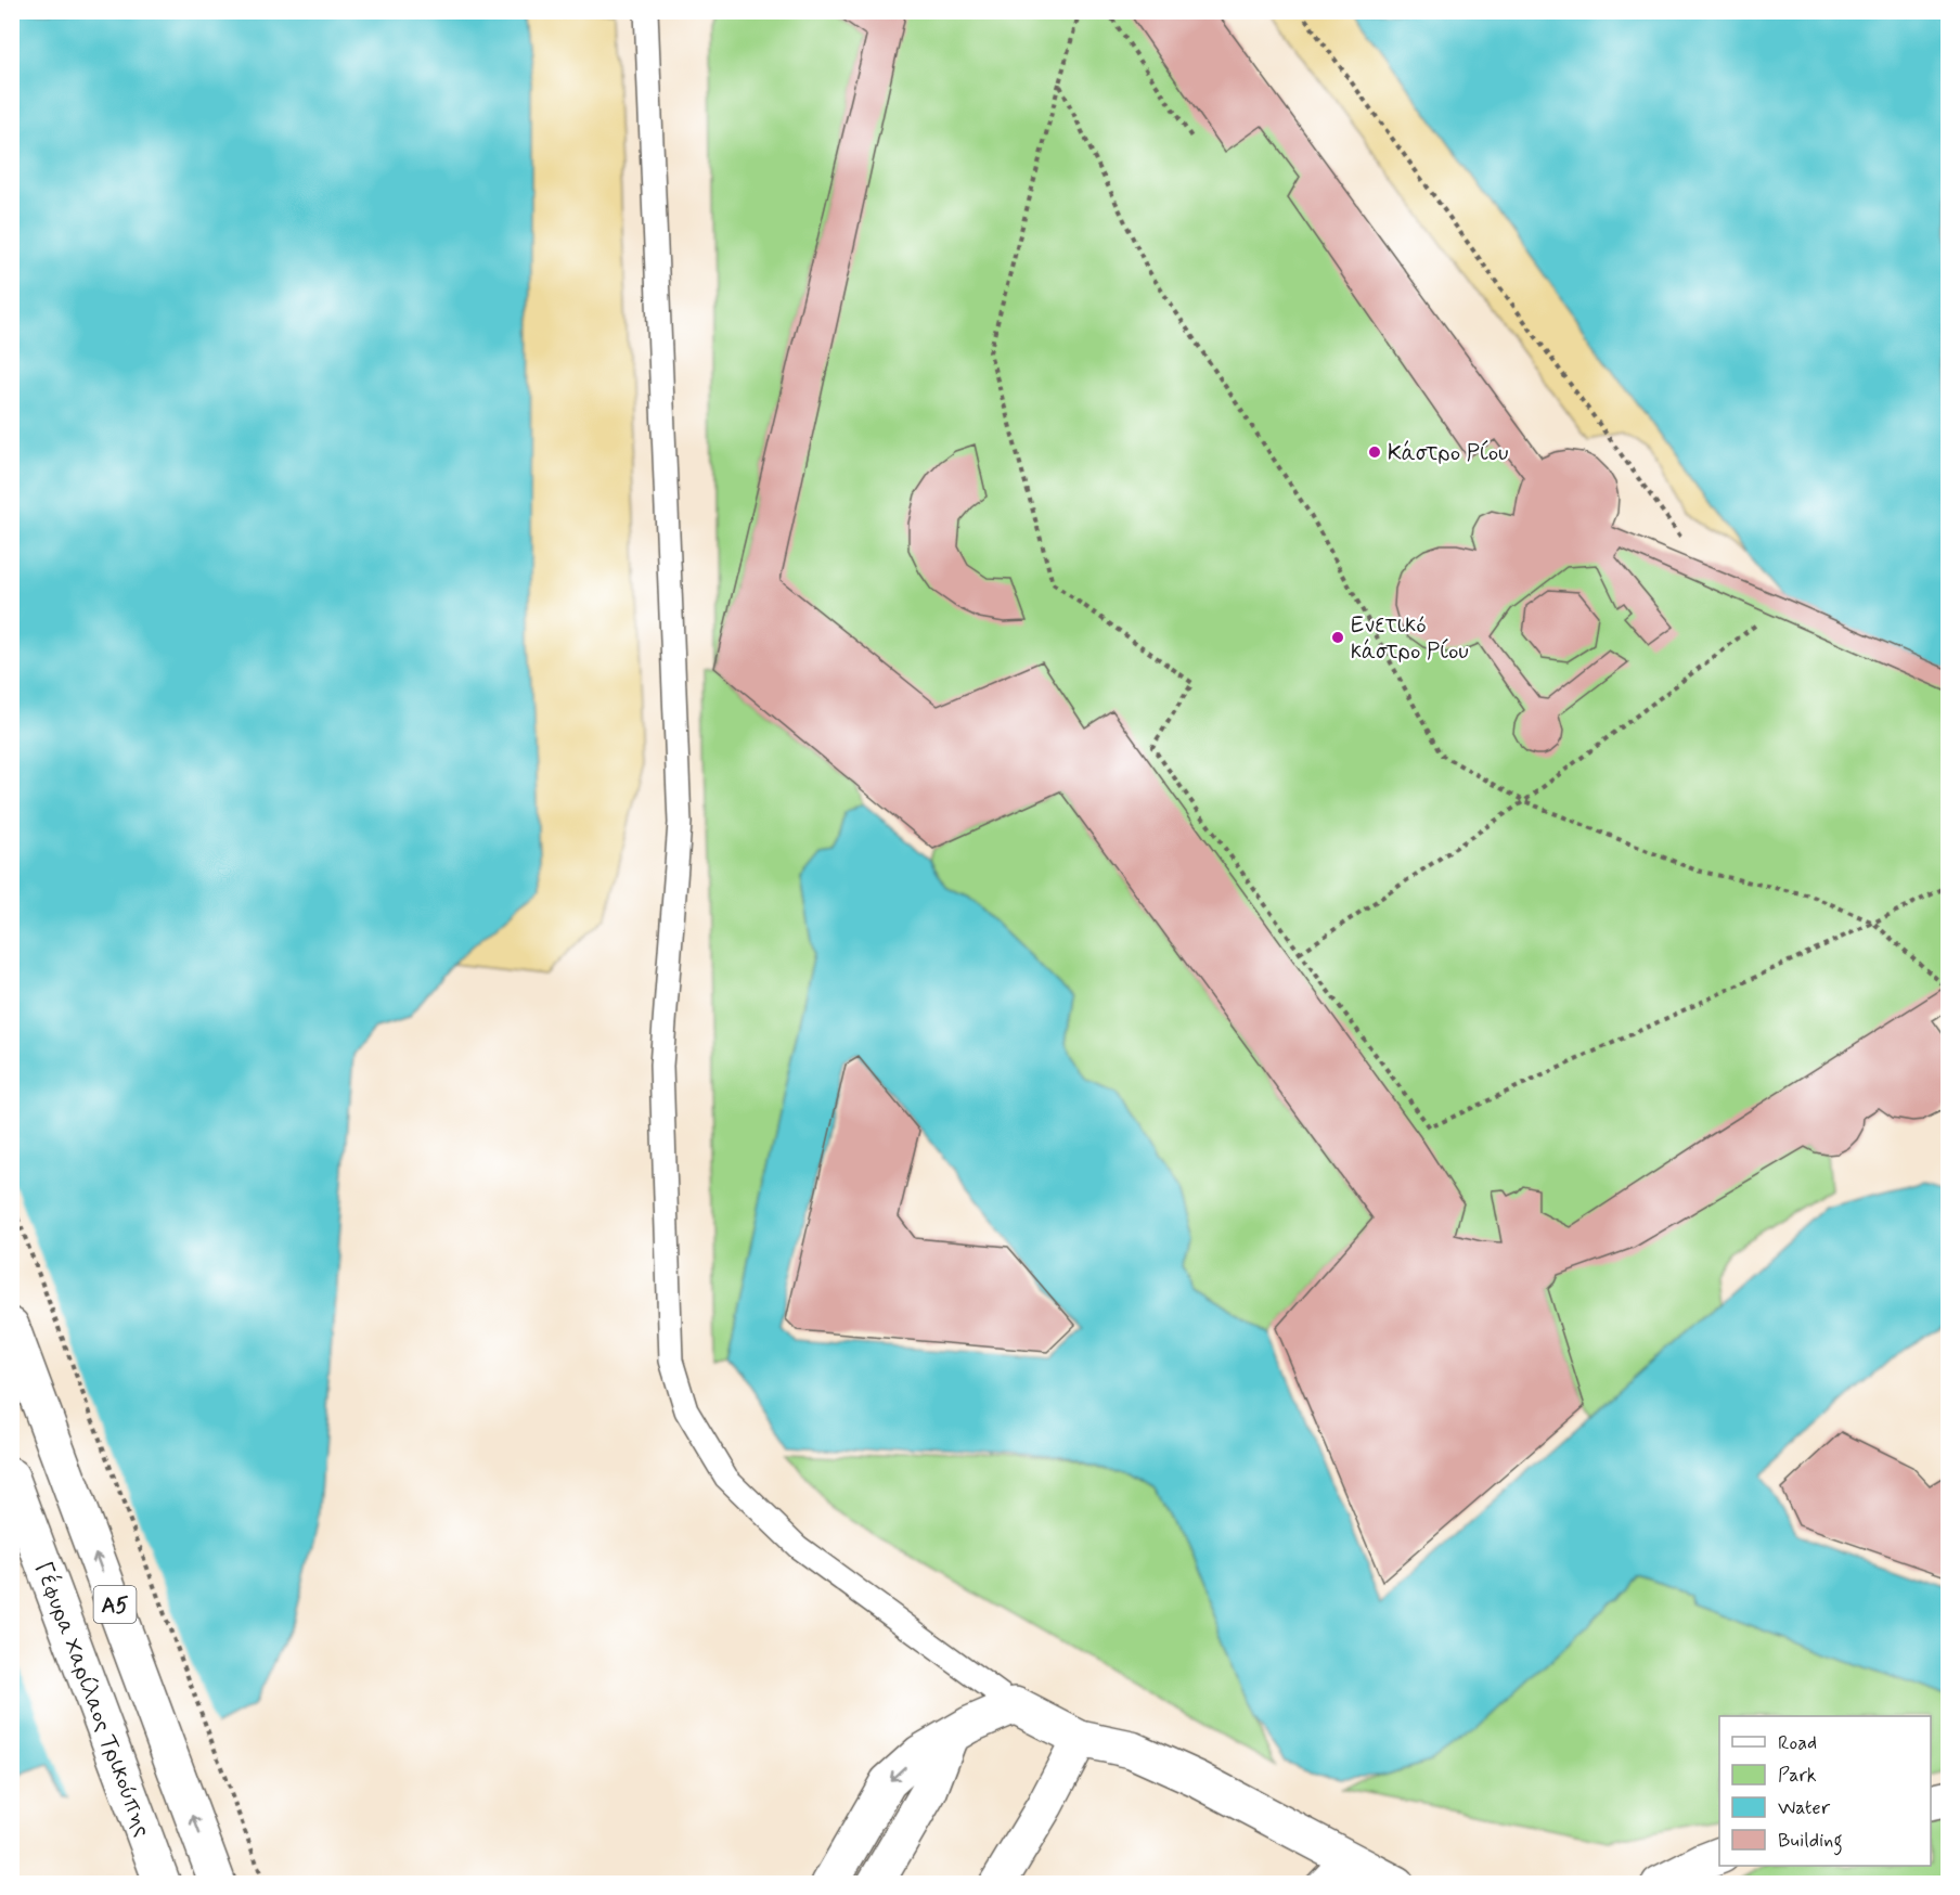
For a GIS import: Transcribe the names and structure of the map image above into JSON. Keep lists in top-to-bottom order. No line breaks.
{"streets":{"main road":["Α5","Γέφυρα Χαρίλαος Τρικούπης"]},"places":["Κάστρο Ρίου","Ενετικό κάστρο Ρίου"],"legend":["Road","Park","Water","Building"]}
